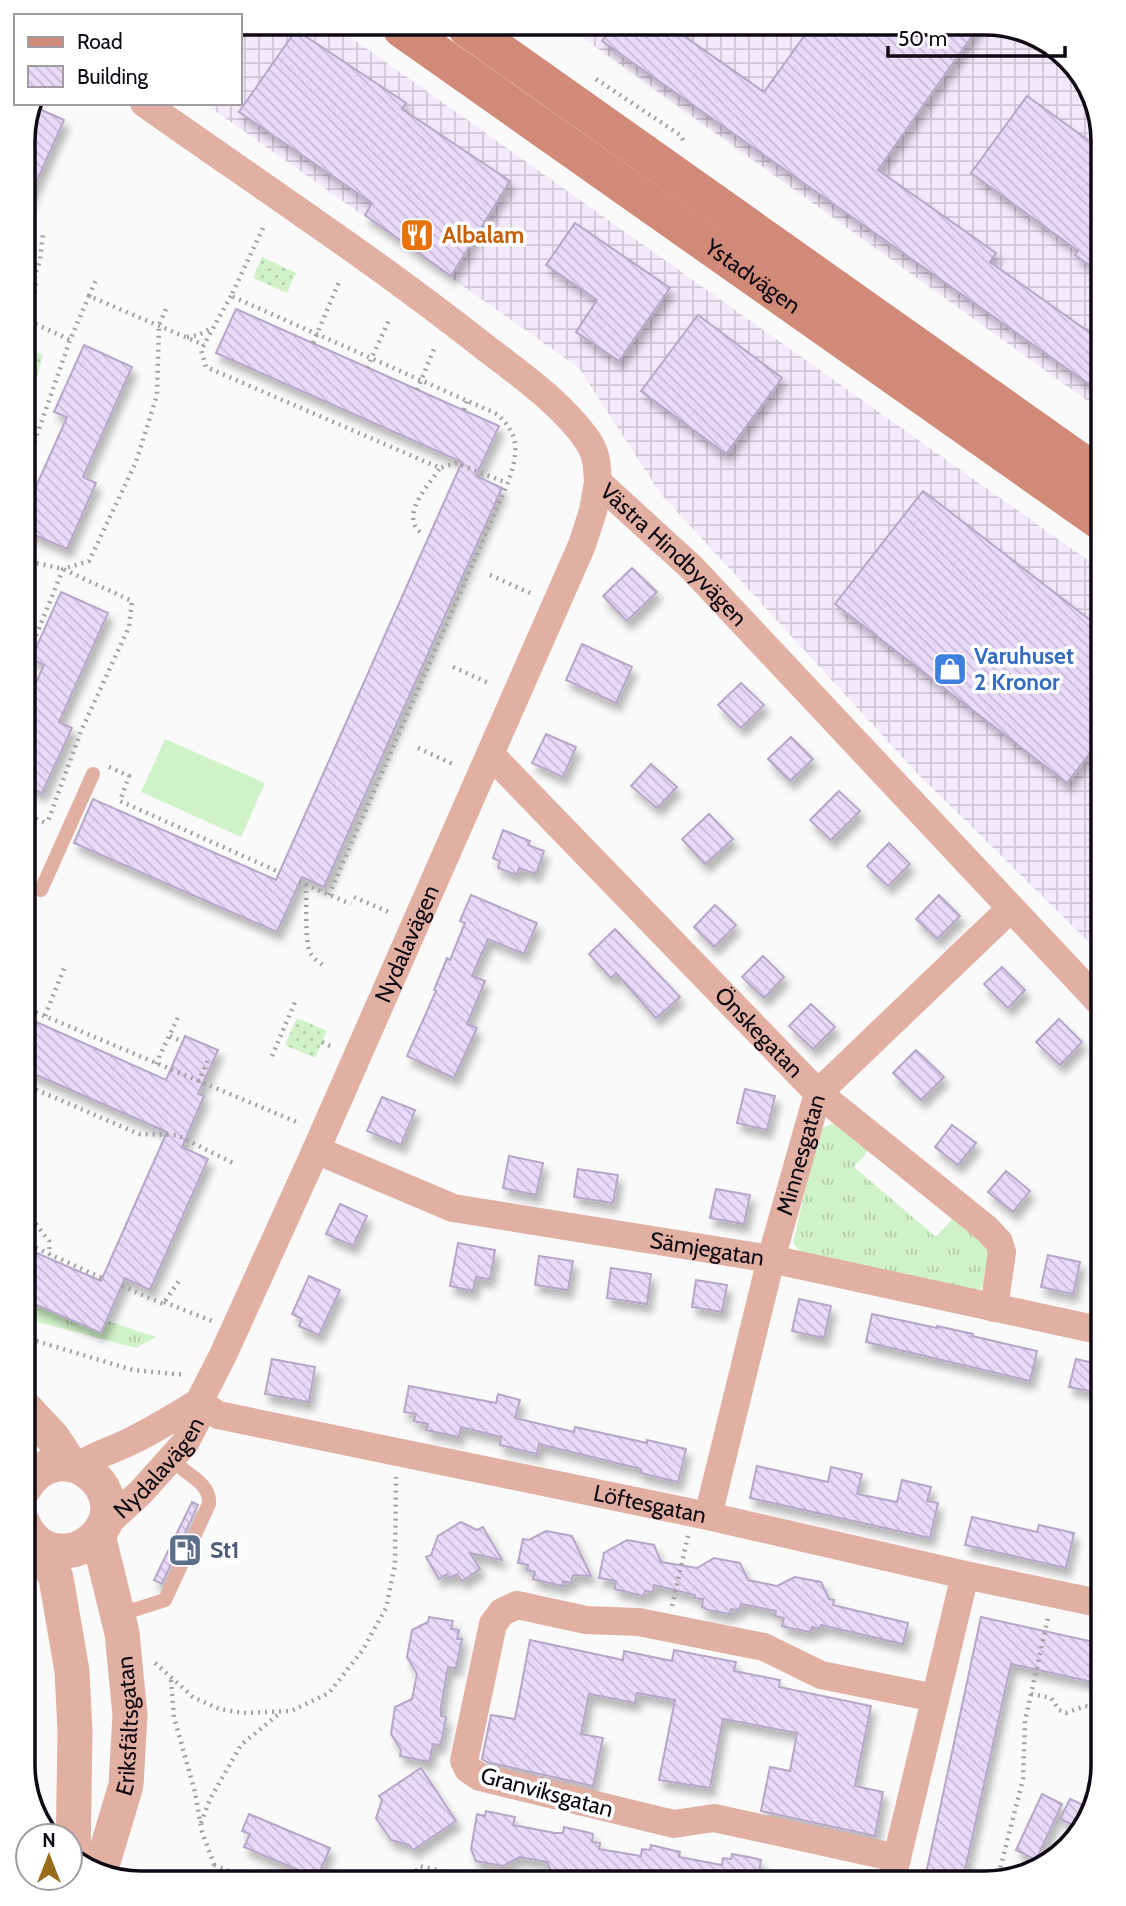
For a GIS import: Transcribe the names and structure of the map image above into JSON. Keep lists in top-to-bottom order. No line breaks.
{"streets":{"main road":["Ystadvägen"],"street":["Västra Hindbyvägen","Nydalavägen","Önskegatan","Minnesgatan","Sämjegatan","Löftesgatan","Eriksfältsgatan","Granviksgatan"]},"crossings":[["Västra Hindbyvägen","Nydalavägen"],["Västra Hindbyvägen","Minnesgatan"],["Nydalavägen","Önskegatan"],["Nydalavägen","Sämjegatan"],["Nydalavägen","Löftesgatan"],["Nydalavägen","Eriksfältsgatan"],["Önskegatan","Minnesgatan"],["Önskegatan","Sämjegatan"],["Minnesgatan","Sämjegatan"],["Minnesgatan","Löftesgatan"],["Löftesgatan","Granviksgatan"]],"places":{"restaurant":["Albalam"],"shop":["Varuhuset 2 Kronor"],"fuel station":["St1"]},"legend":["Road","Building"],"scale_bar":"50 m","north":"top"}
